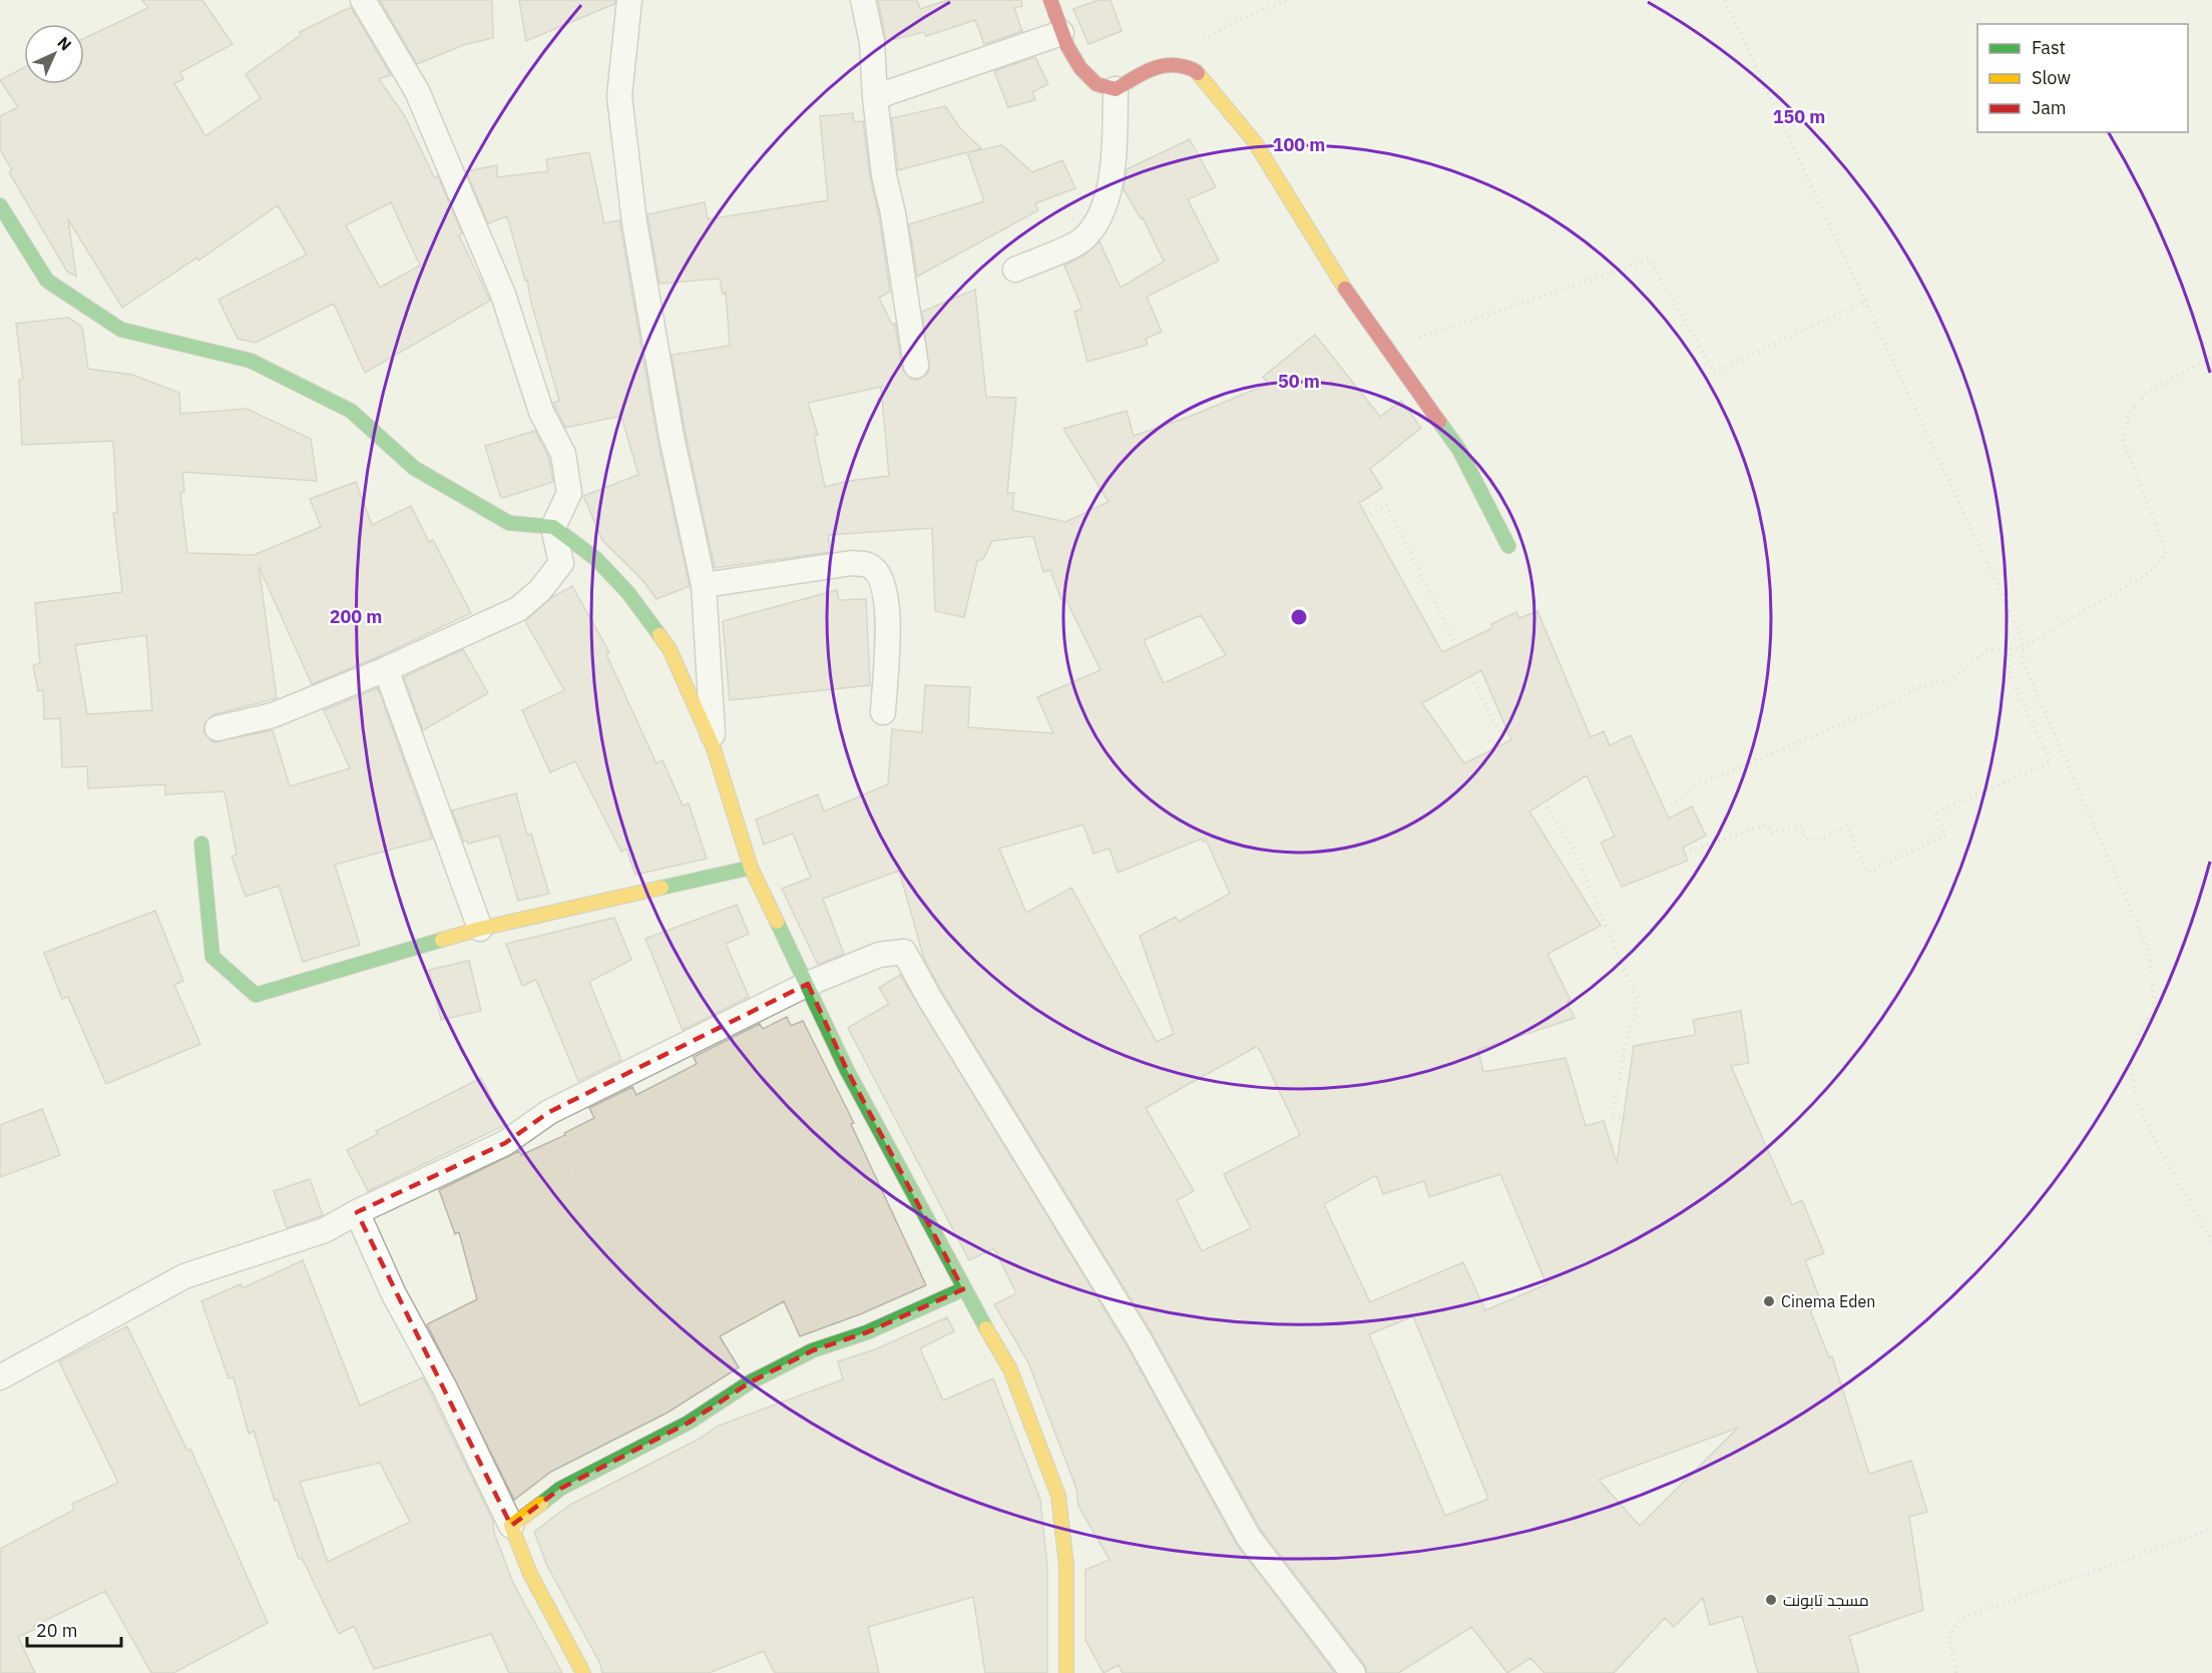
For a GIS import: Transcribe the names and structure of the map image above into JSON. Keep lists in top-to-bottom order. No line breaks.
{"places":["Cinema Eden","مسجد تابونت"],"legend":["Fast","Slow","Jam"],"scale_bar":"20 m","north":"top right","rings":["150 m","100 m","50 m","200 m"]}
